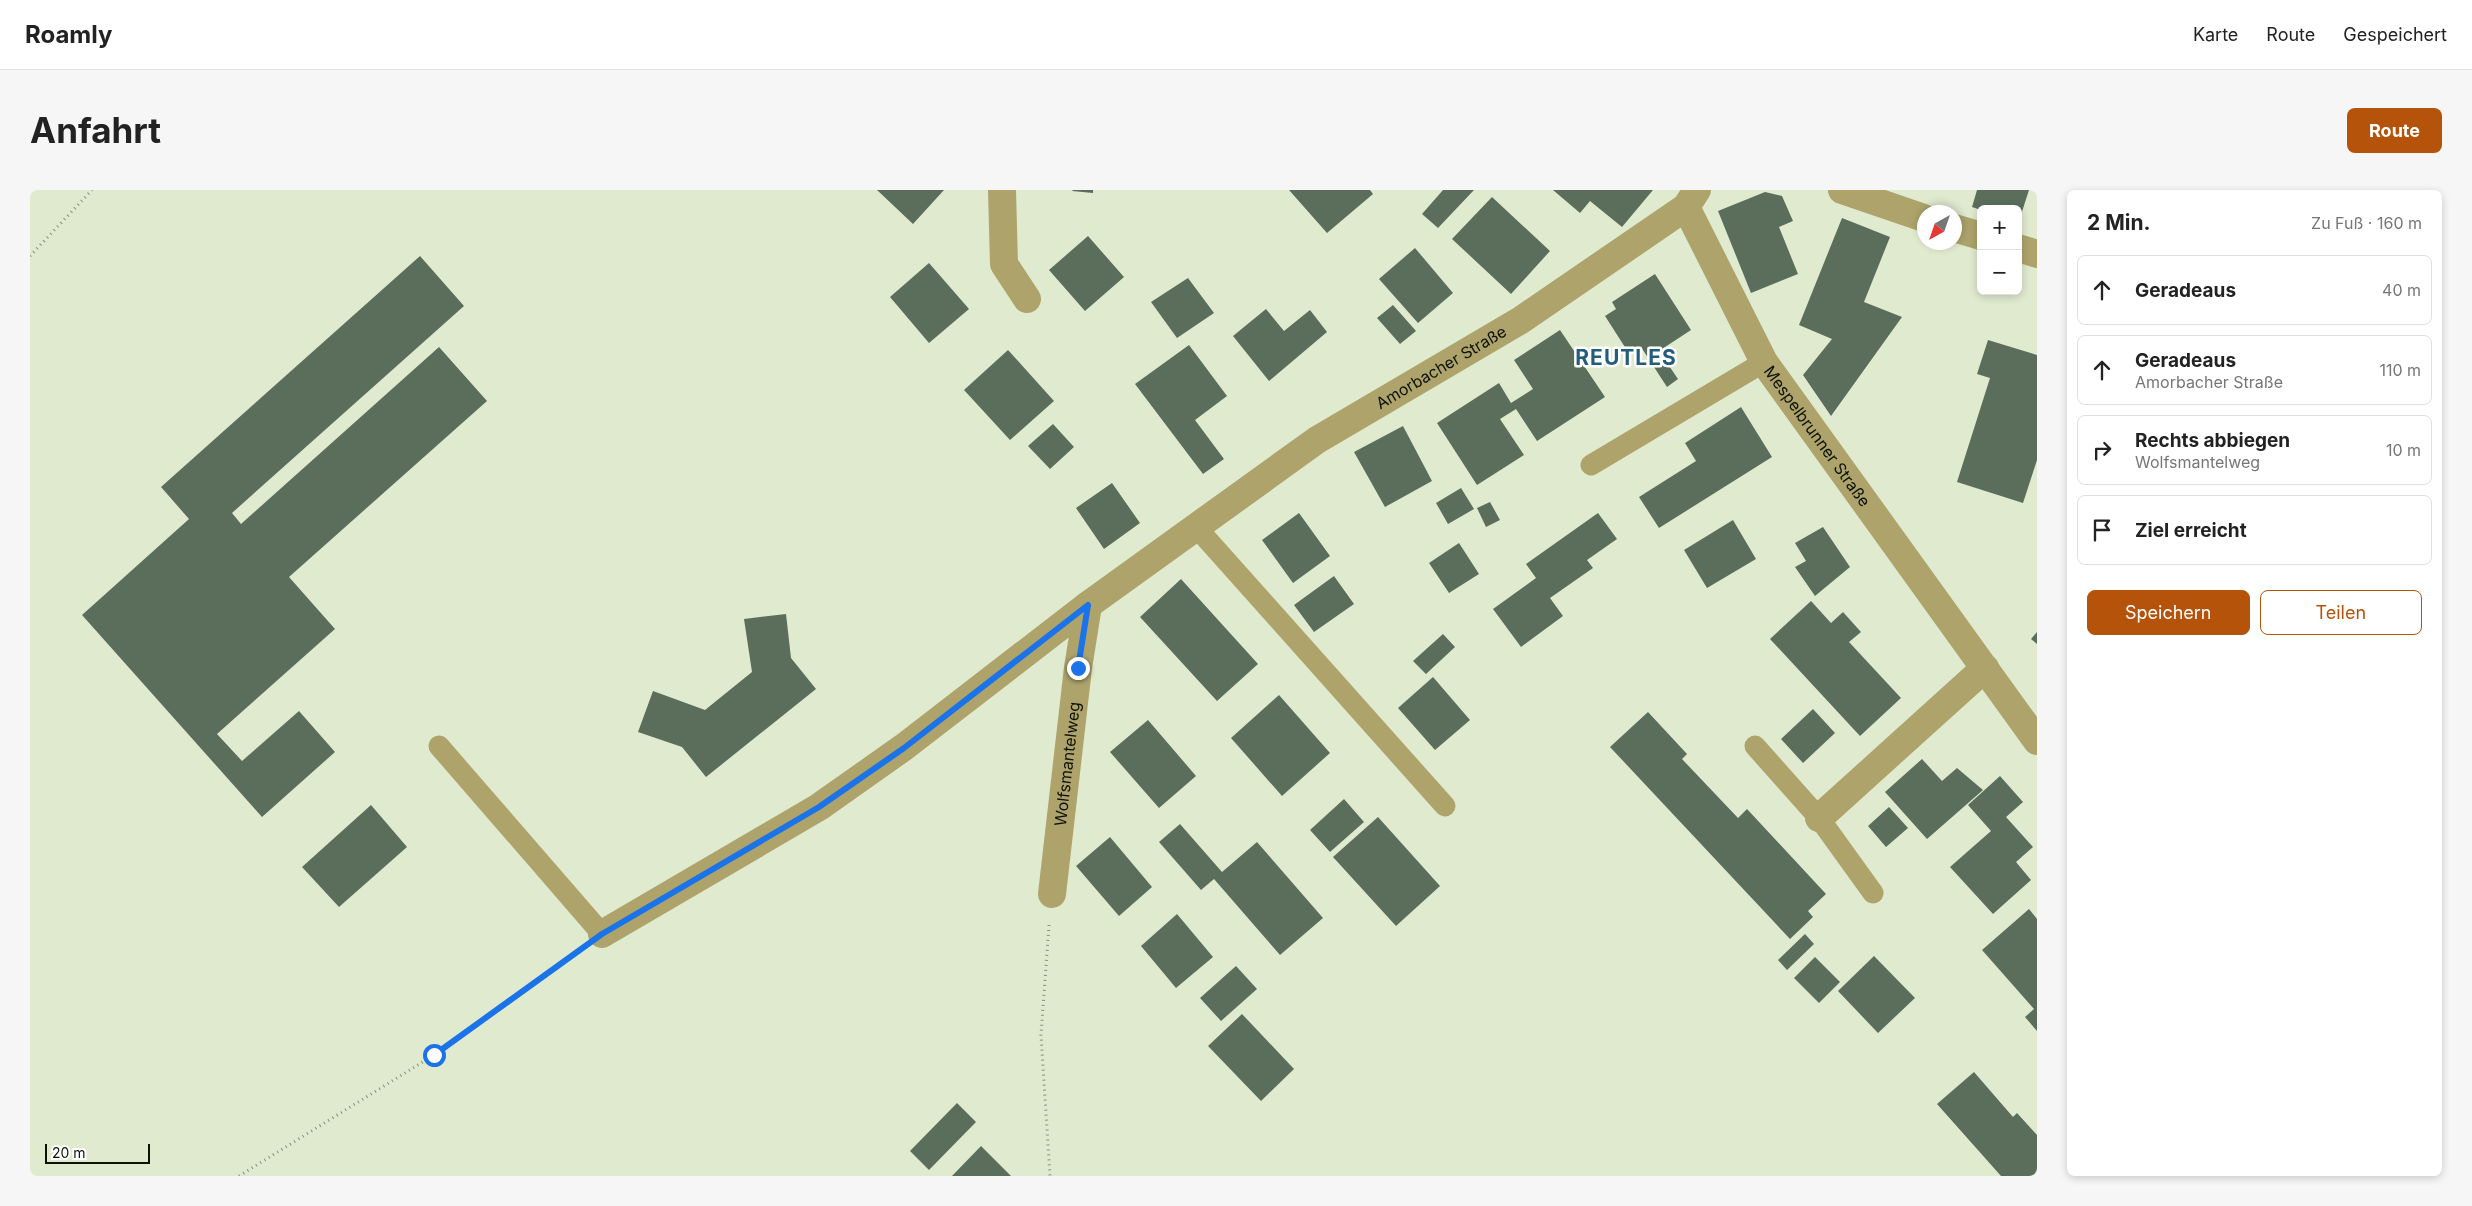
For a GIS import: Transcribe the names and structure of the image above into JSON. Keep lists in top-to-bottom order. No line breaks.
{"streets":{"street":["Amorbacher Straße","Mespelbrunner Straße","Wolfsmantelweg"]},"crossings":[["Amorbacher Straße","Mespelbrunner Straße"],["Amorbacher Straße","Wolfsmantelweg"]],"districts":["REUTLES"],"scale_bar":"20 m","north":"bottom left","page":{"header":"Roamly","nav":["Karte","Route","Gespeichert"],"buttons":["Route",["Speichern","Teilen"]],"title":"Anfahrt","heading":["2 Min.","Zu Fuß · 160 m"],"map_buttons":["+","−"],"list":[["Geradeaus","40 m"],["Geradeaus","Amorbacher Straße","110 m"],["Rechts abbiegen","Wolfsmantelweg","10 m"],"Ziel erreicht"],"scale":"20 m"}}
